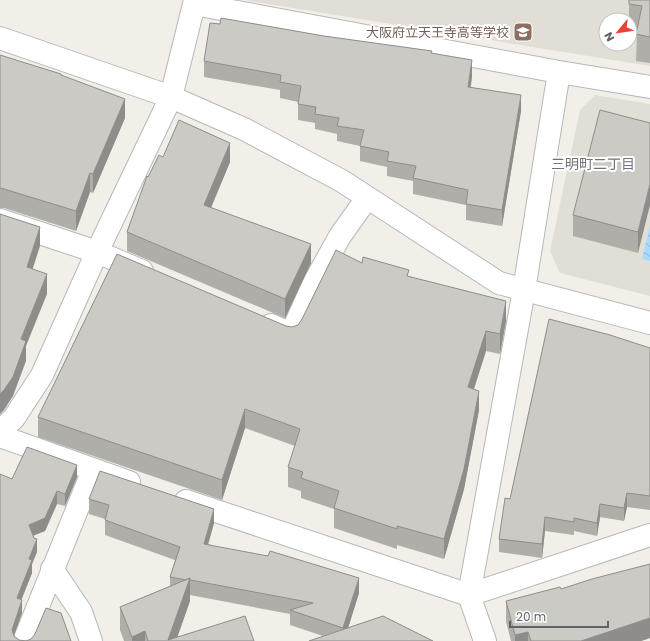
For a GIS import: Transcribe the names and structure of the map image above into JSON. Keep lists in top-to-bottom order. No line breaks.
{"districts":["三明町二丁目"],"places":{"school or university":["大阪府立天王寺高等学校"]},"scale_bar":"20 m","north":"bottom left"}
